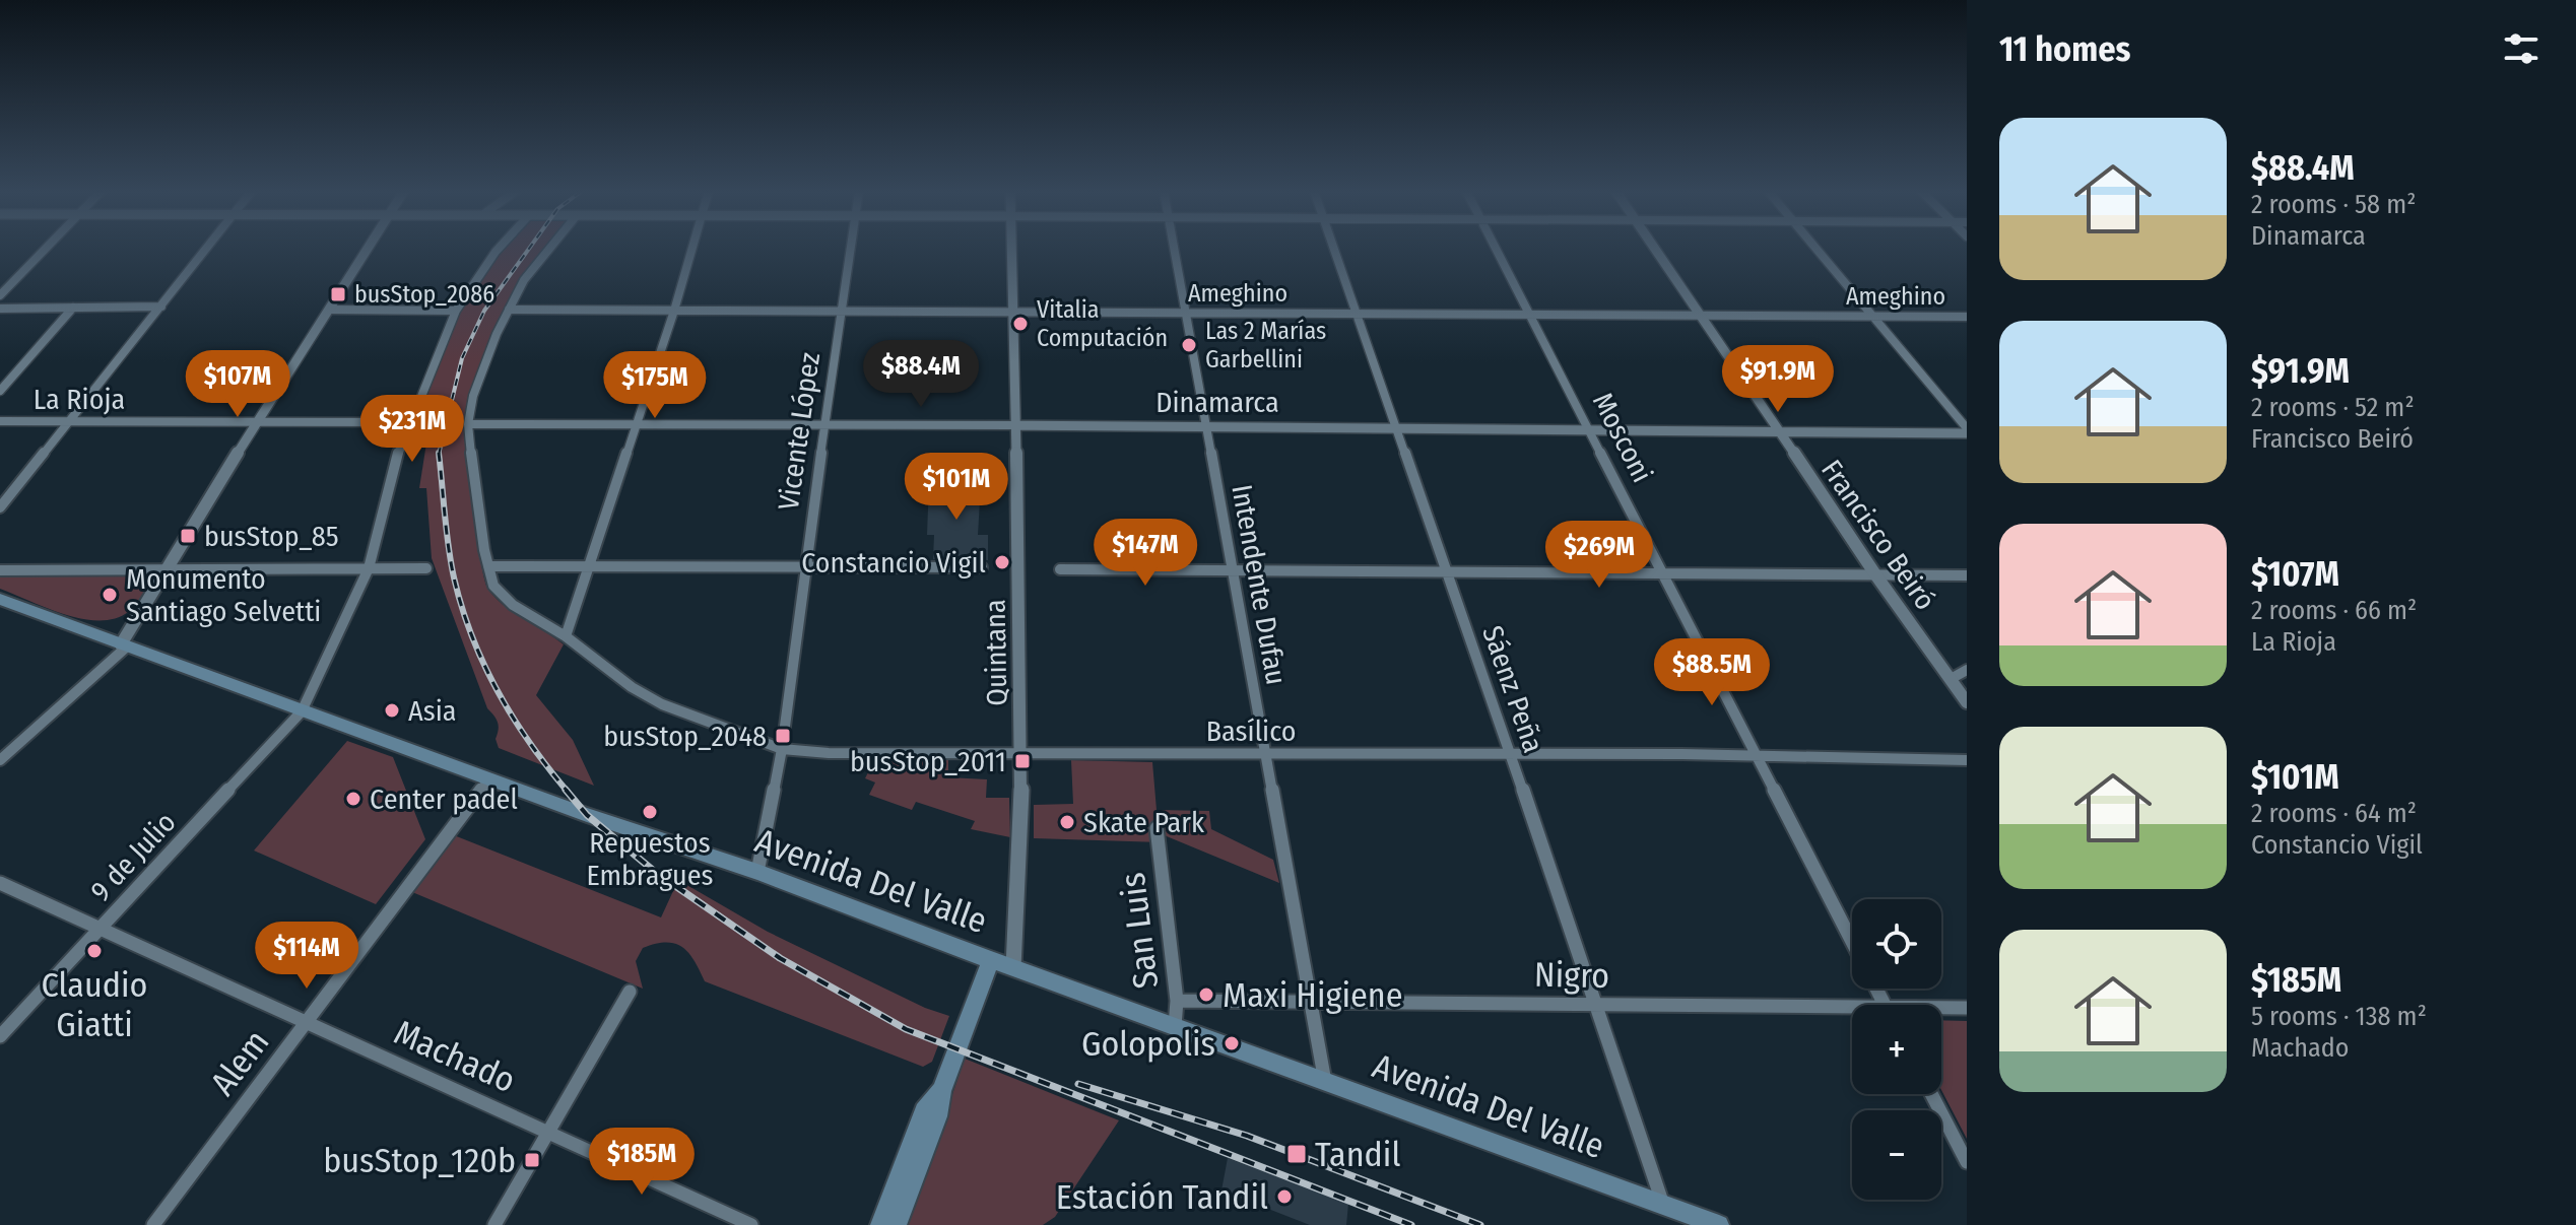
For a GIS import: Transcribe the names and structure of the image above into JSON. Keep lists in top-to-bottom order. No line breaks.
{"streets":{"main road":["Avenida Del Valle"],"street":["Ameghino","La Rioja","Dinamarca","Vicente López","Mosconi","Francisco Beiró","Intendente Dufau","Quintana","Sáenz Peña","Basílico","9 de Julio","San Luis","Nigro","Machado","Alem"]},"crossings":[["Ameghino","Vicente López"],["Ameghino","Mosconi"],["Ameghino","Francisco Beiró"],["Ameghino","Intendente Dufau"],["Ameghino","Quintana"],["Ameghino","Sáenz Peña"],["Dinamarca","Vicente López"],["Dinamarca","Mosconi"],["Dinamarca","Francisco Beiró"],["Dinamarca","Intendente Dufau"],["Dinamarca","Quintana"],["Dinamarca","Sáenz Peña"],["Vicente López","Basílico"],["Vicente López","Avenida Del Valle"],["Mosconi","Basílico"],["Intendente Dufau","Basílico"],["Intendente Dufau","Avenida Del Valle"],["Intendente Dufau","Nigro"],["Quintana","Basílico"],["Quintana","Avenida Del Valle"],["Sáenz Peña","Basílico"],["Sáenz Peña","Avenida Del Valle"],["Sáenz Peña","Nigro"],["9 de Julio","Avenida Del Valle"],["9 de Julio","Machado"],["Avenida Del Valle","San Luis"],["Avenida Del Valle","Alem"],["San Luis","Nigro"],["Machado","Alem"]],"places":{"transit":["busStop_2086","busStop_85","busStop_2048","busStop_2011","Tandil","busStop_120b"],"other":["Vitalia Computación","Las 2 Marías Garbellini","Constancio Vigil","Monumento Santiago Selvetti","Asia","Center padel","Repuestos Embragues","Skate Park","Claudio Giatti","Maxi Higiene","Golopolis","Estación Tandil"]},"page":{"heading":"11 homes","list":[{"name":"$88.4M","note":"2 rooms · 58 m² · Dinamarca"},{"name":"$91.9M","note":"2 rooms · 52 m² · Francisco Beiró"},{"name":"$107M","note":"2 rooms · 66 m² · La Rioja"},{"name":"$101M","note":"2 rooms · 64 m² · Constancio Vigil"},{"name":"$185M","note":"5 rooms · 138 m² · Machado"}],"price":["$88.4M","$91.9M","$107M","$175M","$231M","$101M","$147M","$269M","$88.5M","$114M","$185M"],"map_buttons":["+","−"]}}
